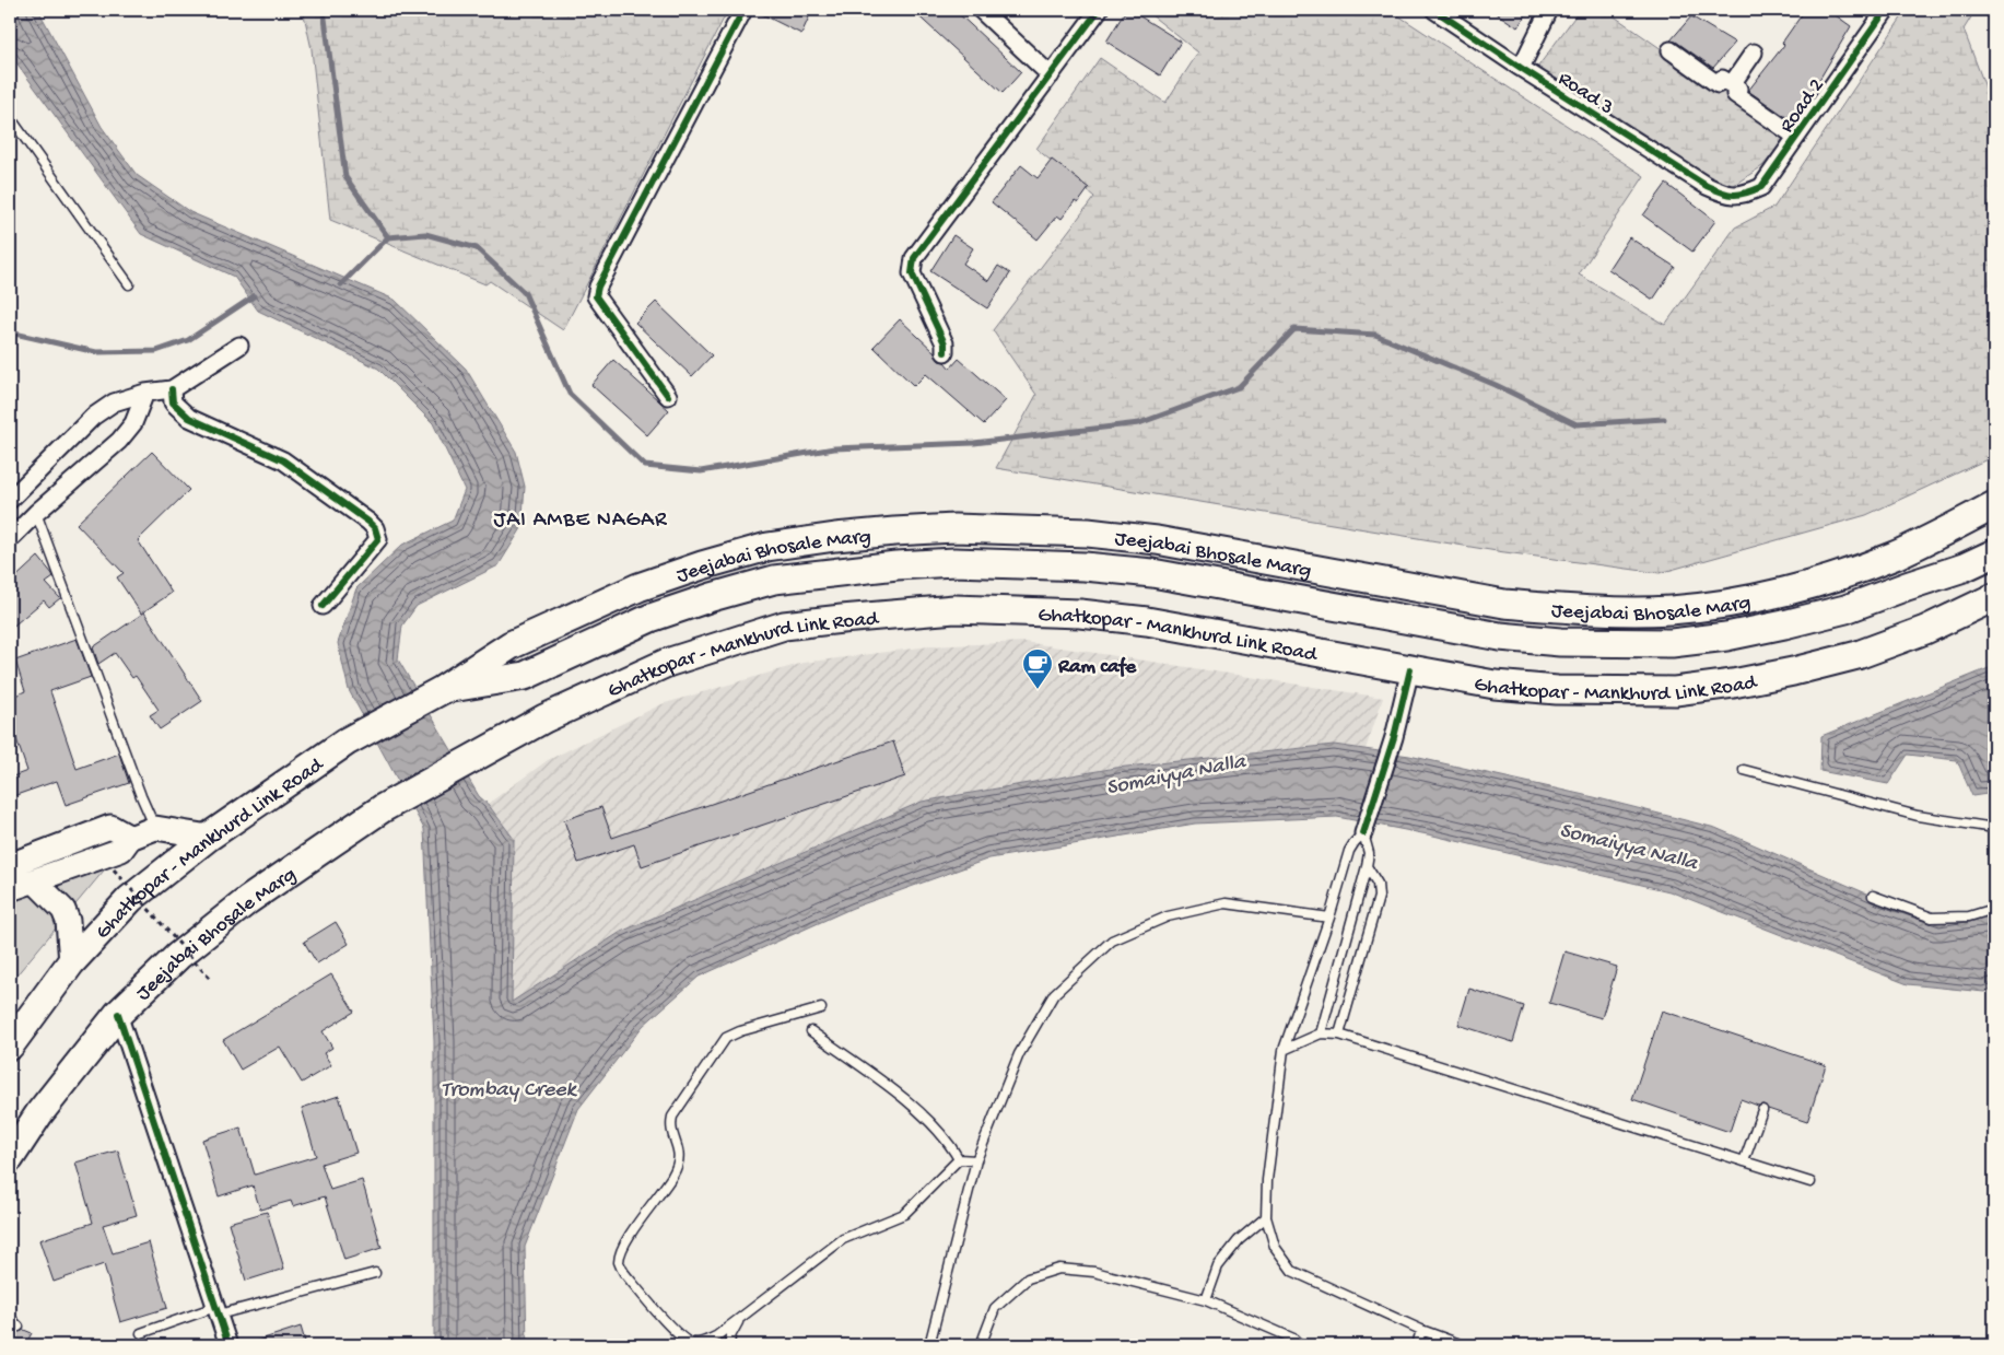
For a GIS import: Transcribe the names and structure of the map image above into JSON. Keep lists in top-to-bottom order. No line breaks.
{"streets":{"highway":["Jeejabai Bhosale Marg","Ghatkopar - Mankhurd Link Road"],"street":["Road 3","Road 2"]},"crossings":[["Road 3","Road 2"],["Jeejabai Bhosale Marg","Ghatkopar - Mankhurd Link Road"]],"districts":["JAI AMBE NAGAR"],"water":["Somaiyya Nalla","Trombay Creek"],"places":{"cafe":["Ram cafe"]}}
